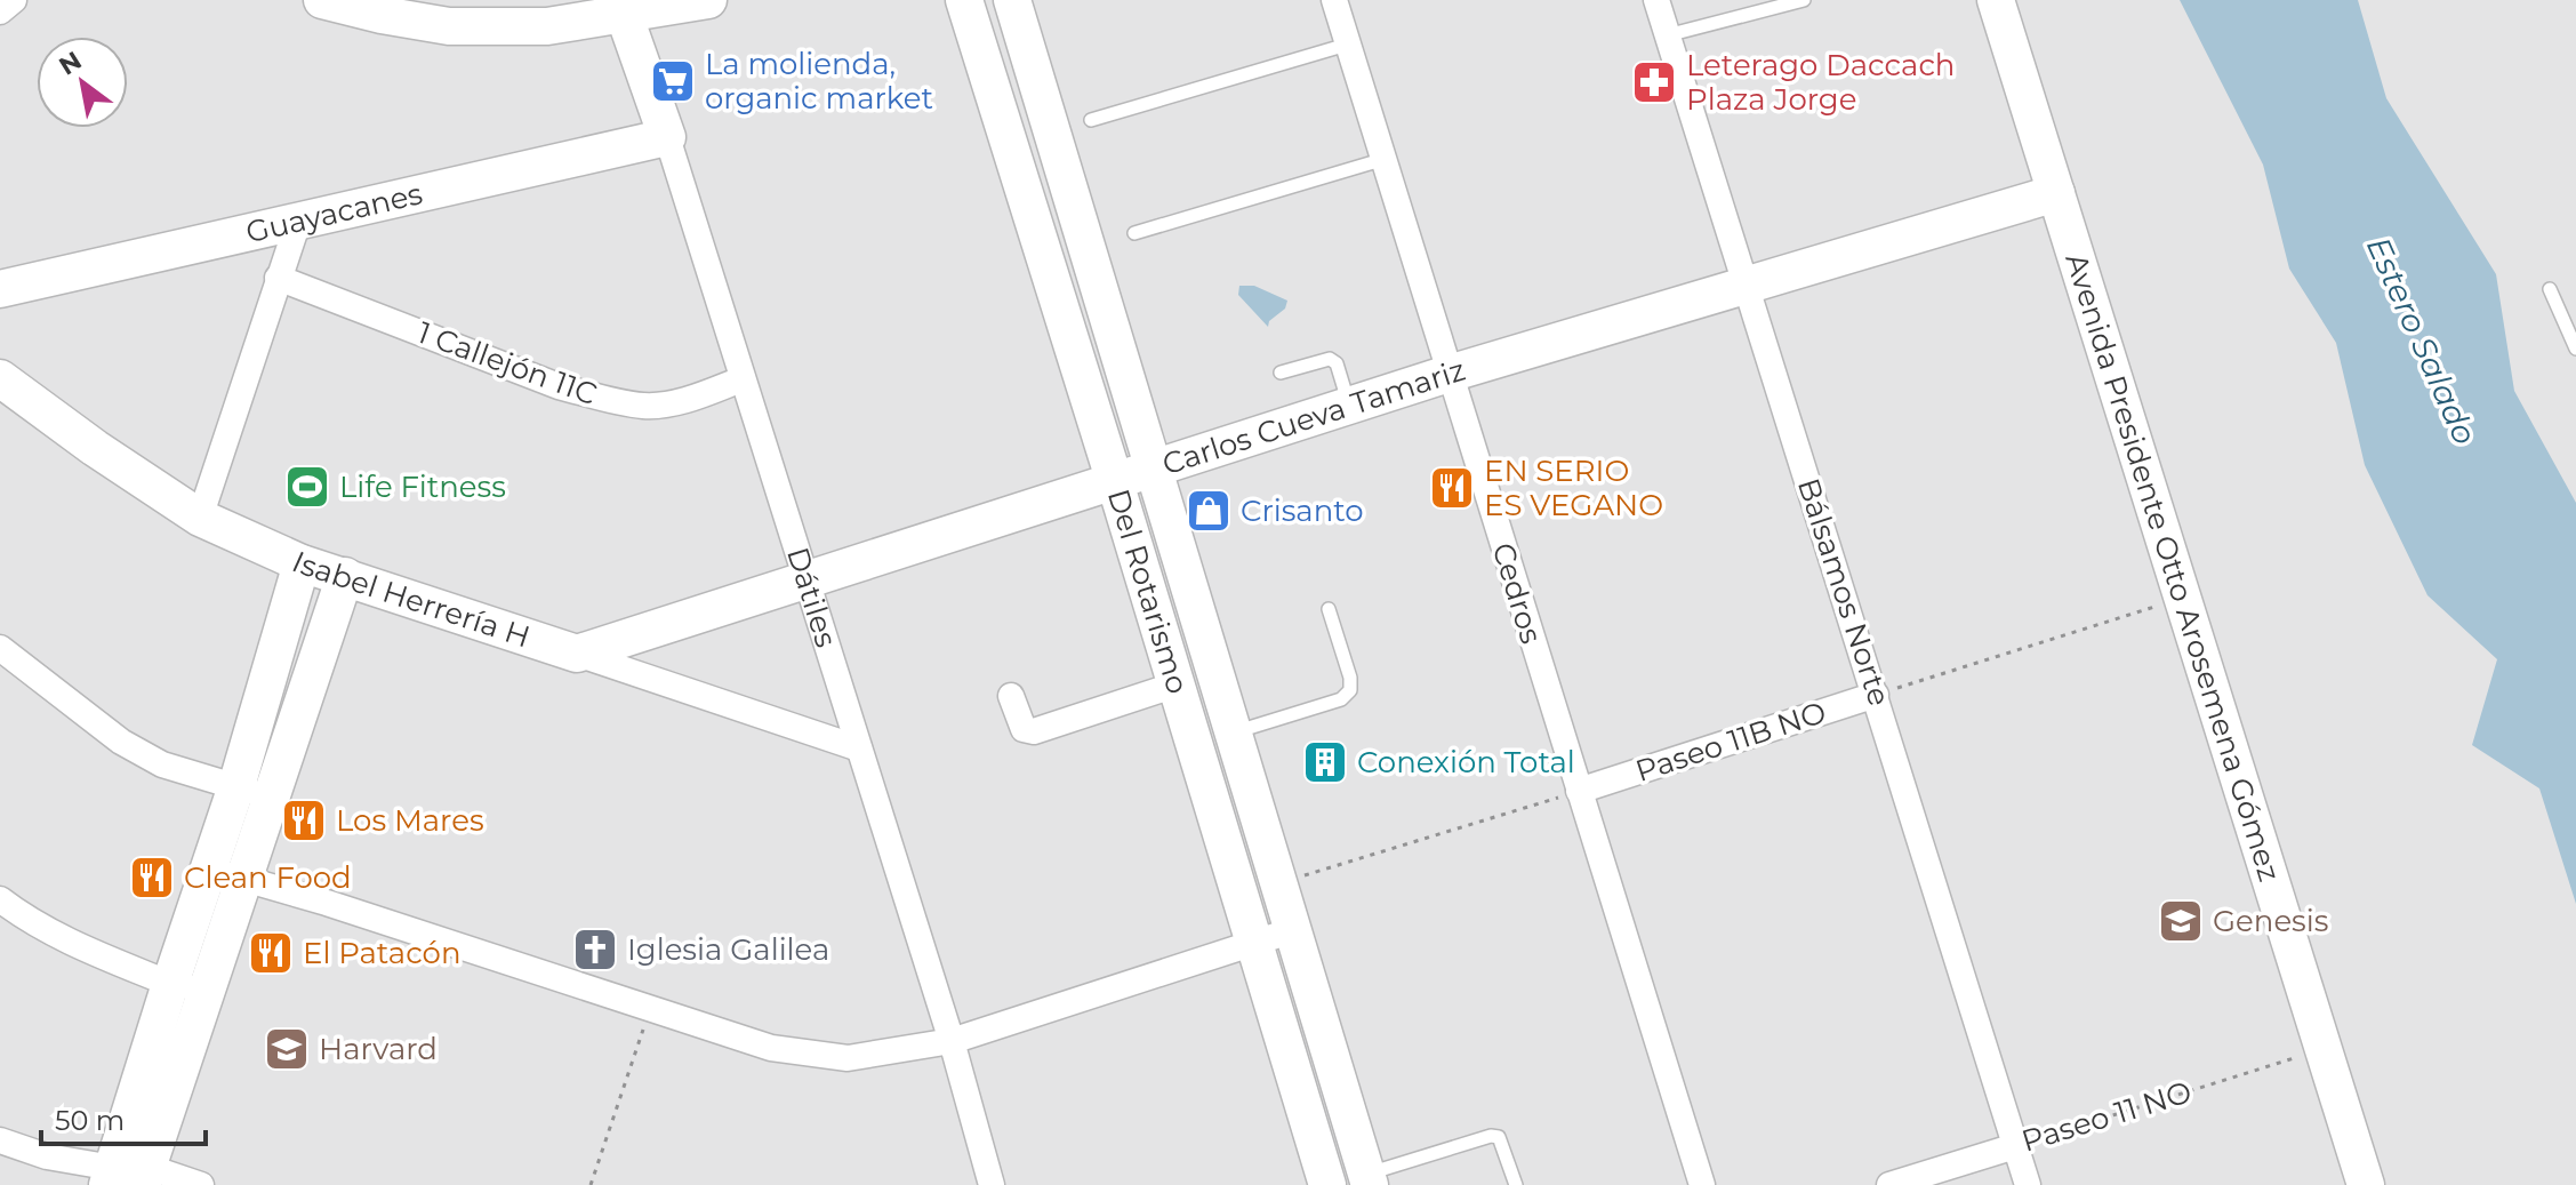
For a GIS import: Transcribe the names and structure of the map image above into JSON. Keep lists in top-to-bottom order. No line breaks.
{"streets":{"street":["Guayacanes","1 Callejón 11C","Carlos Cueva Tamariz","Avenida Presidente Otto Arosemena Gómez","Del Rotarismo","Bálsamos Norte","Cedros","Isabel Herrería H","Dátiles","Paseo 11B NO","Paseo 11 NO"]},"crossings":[["Guayacanes","Dátiles"],["1 Callejón 11C","Dátiles"],["Carlos Cueva Tamariz","Avenida Presidente Otto Arosemena Gómez"],["Carlos Cueva Tamariz","Del Rotarismo"],["Carlos Cueva Tamariz","Bálsamos Norte"],["Carlos Cueva Tamariz","Cedros"],["Carlos Cueva Tamariz","Isabel Herrería H"],["Carlos Cueva Tamariz","Dátiles"],["Avenida Presidente Otto Arosemena Gómez","Paseo 11 NO"],["Bálsamos Norte","Paseo 11B NO"],["Bálsamos Norte","Paseo 11 NO"],["Cedros","Paseo 11B NO"],["Isabel Herrería H","Dátiles"]],"water":["Estero Salado"],"places":{"supermarket":["La molienda, organic market"],"pharmacy":["Leterago Daccach Plaza Jorge"],"sports":["Life Fitness"],"restaurant":["EN SERIO ES VEGANO","Los Mares","Clean Food","El Patacón"],"shop":["Crisanto"],"building":["Conexión Total"],"school or university":["Genesis","Harvard"],"church":["Iglesia Galilea"]},"scale_bar":"50 m","north":"top left"}
